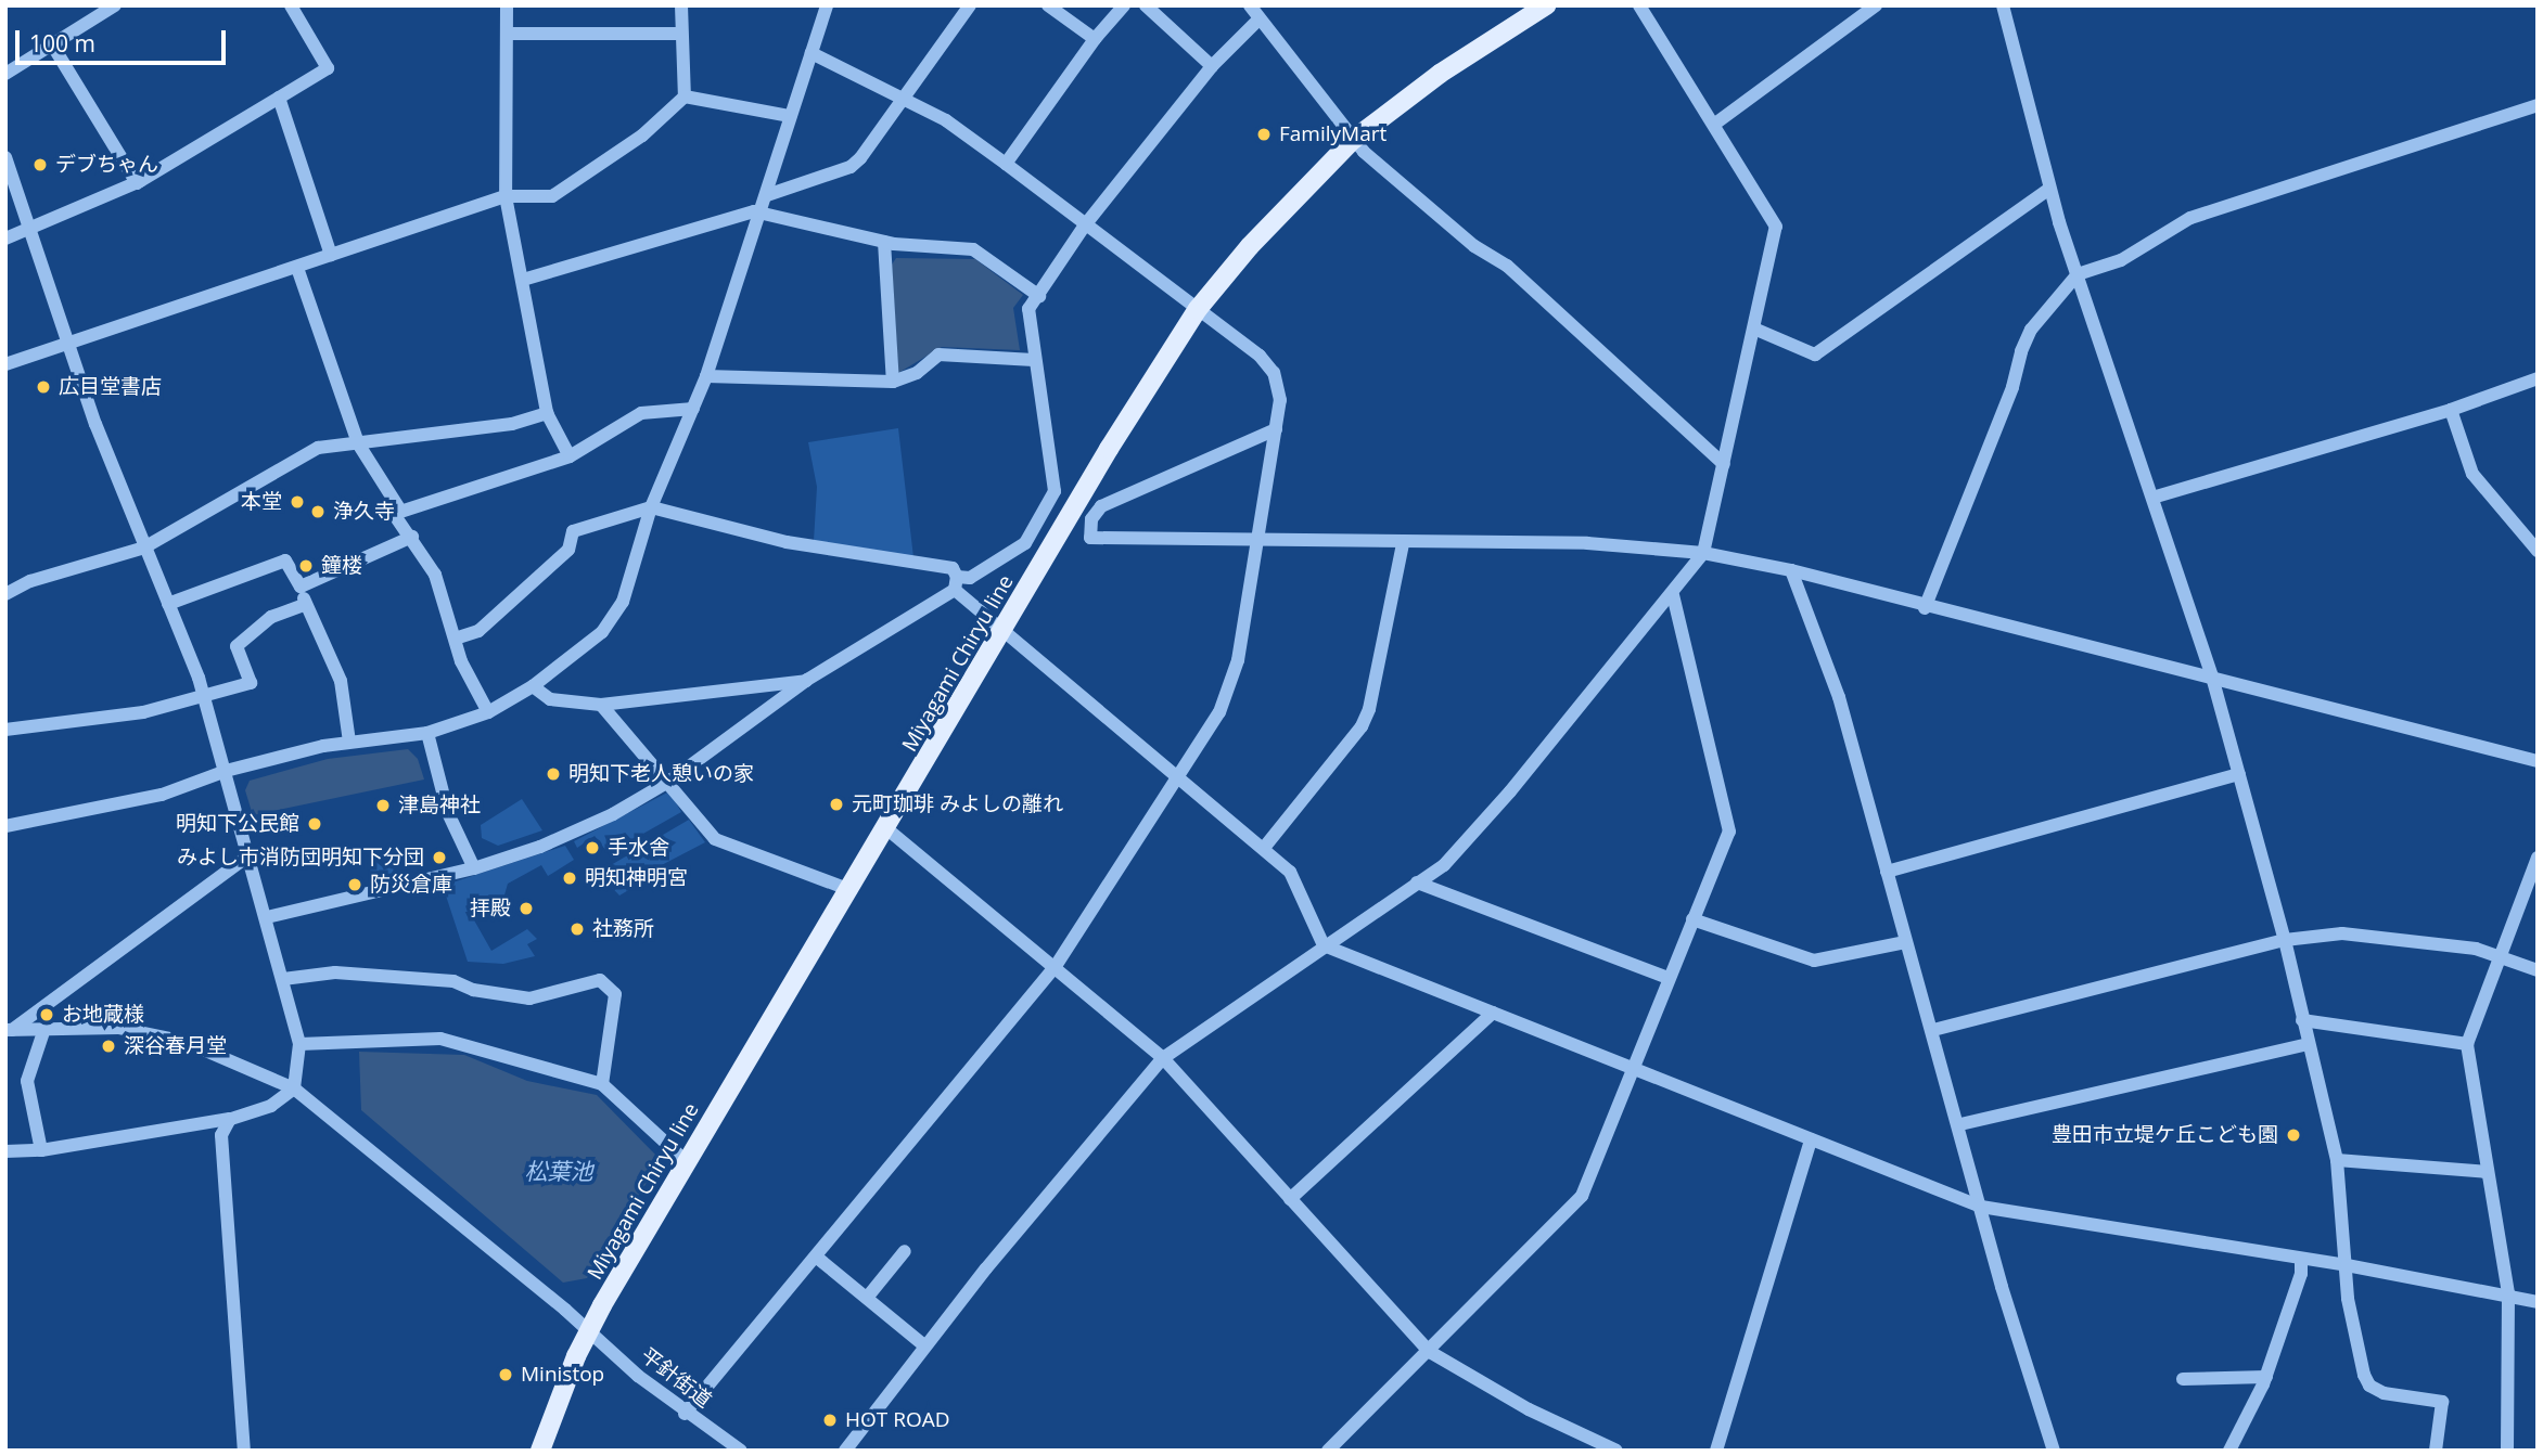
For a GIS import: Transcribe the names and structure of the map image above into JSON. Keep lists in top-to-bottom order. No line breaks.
{"streets":{"main road":["Miyagami Chiryu line"],"street":["平針街道"]},"crossings":[["Miyagami Chiryu line","平針街道"]],"water":["松葉池"],"places":["FamilyMart","デブちゃん","広目堂書店","本堂","浄久寺","鐘楼","明知下老人憩いの家","元町珈琲 みよしの離れ","津島神社","明知下公民館","手水舎","みよし市消防団明知下分団","明知神明宮","防災倉庫","拝殿","社務所","お地蔵様","深谷春月堂","豊田市立堤ケ丘こども園","Ministop","HOT ROAD"],"scale_bar":"100 m"}
